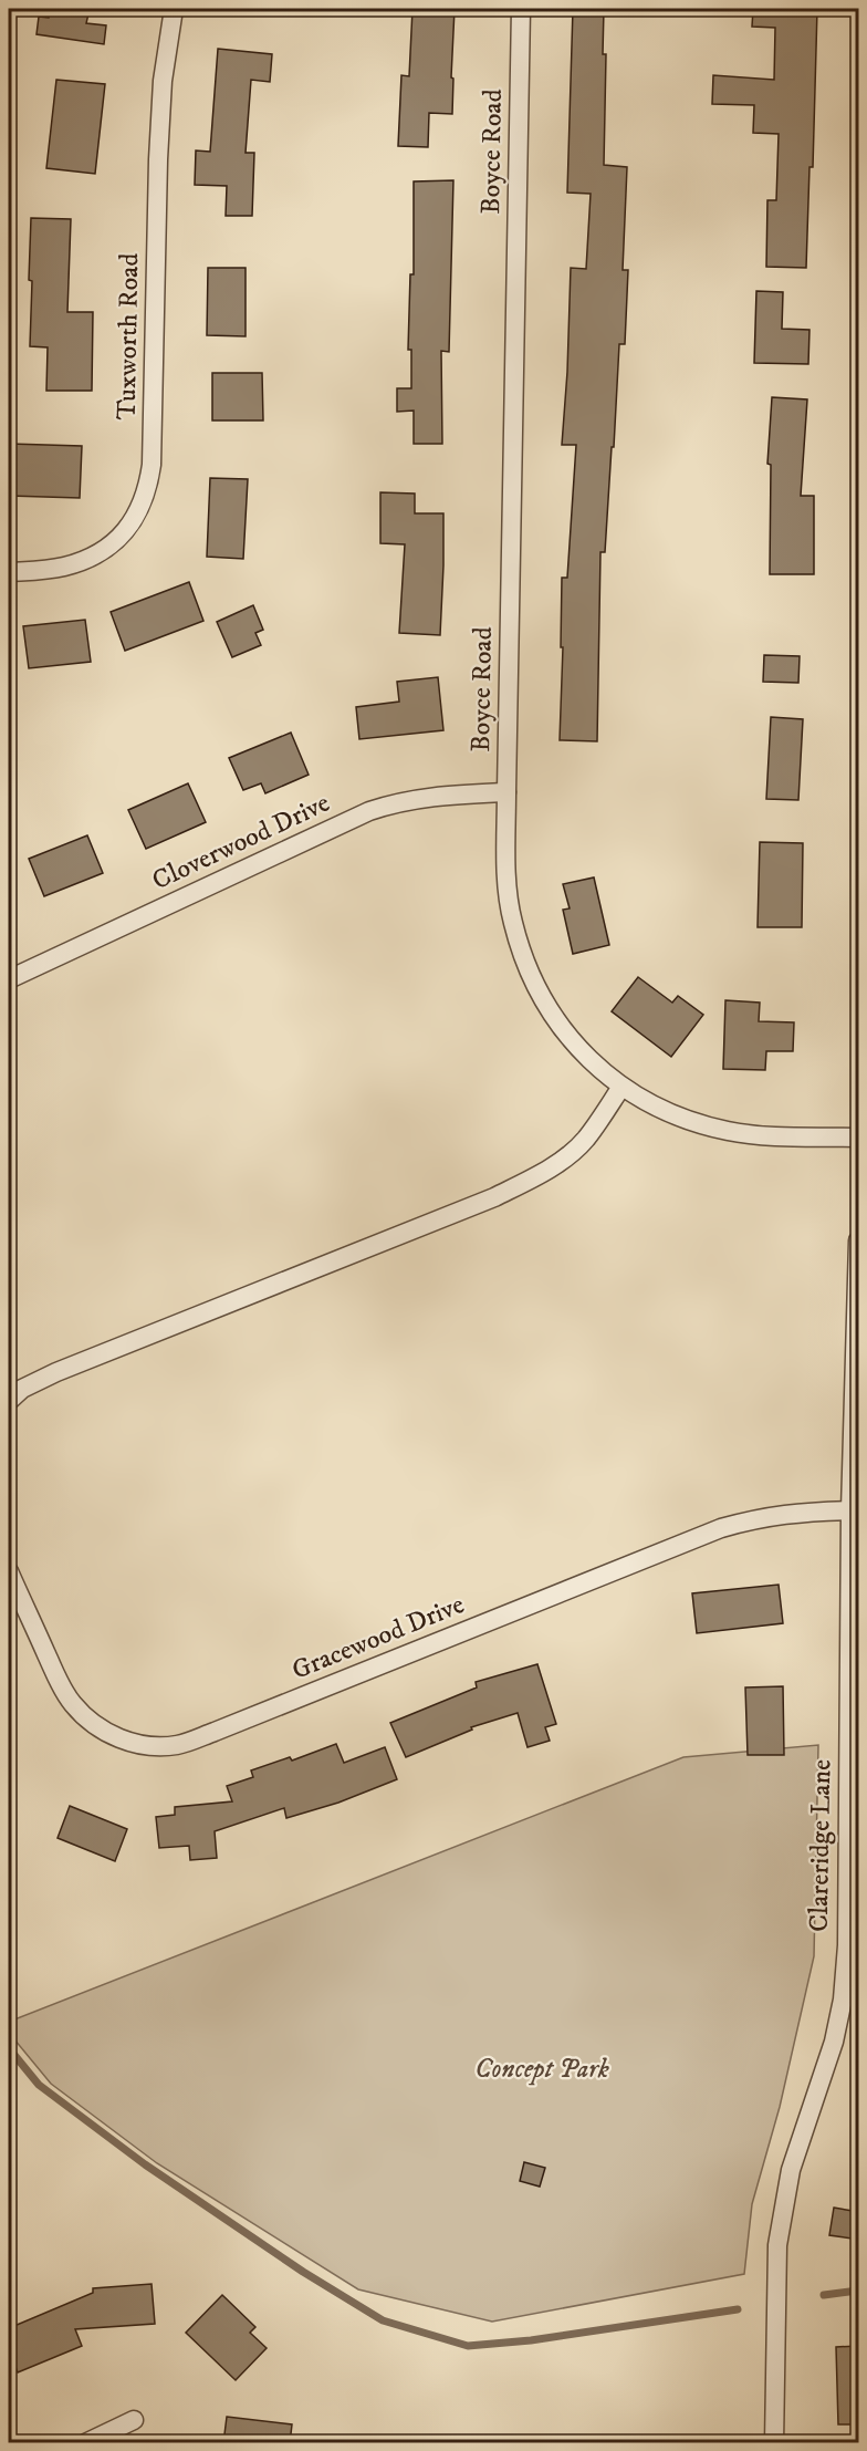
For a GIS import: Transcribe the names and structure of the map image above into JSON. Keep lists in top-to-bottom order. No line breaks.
{"streets":{"street":["Boyce Road","Tuxworth Road","Cloverwood Drive","Gracewood Drive","Clareridge Lane"]},"crossings":[["Boyce Road","Cloverwood Drive"],["Gracewood Drive","Clareridge Lane"]],"parks":["Concept Park"]}
